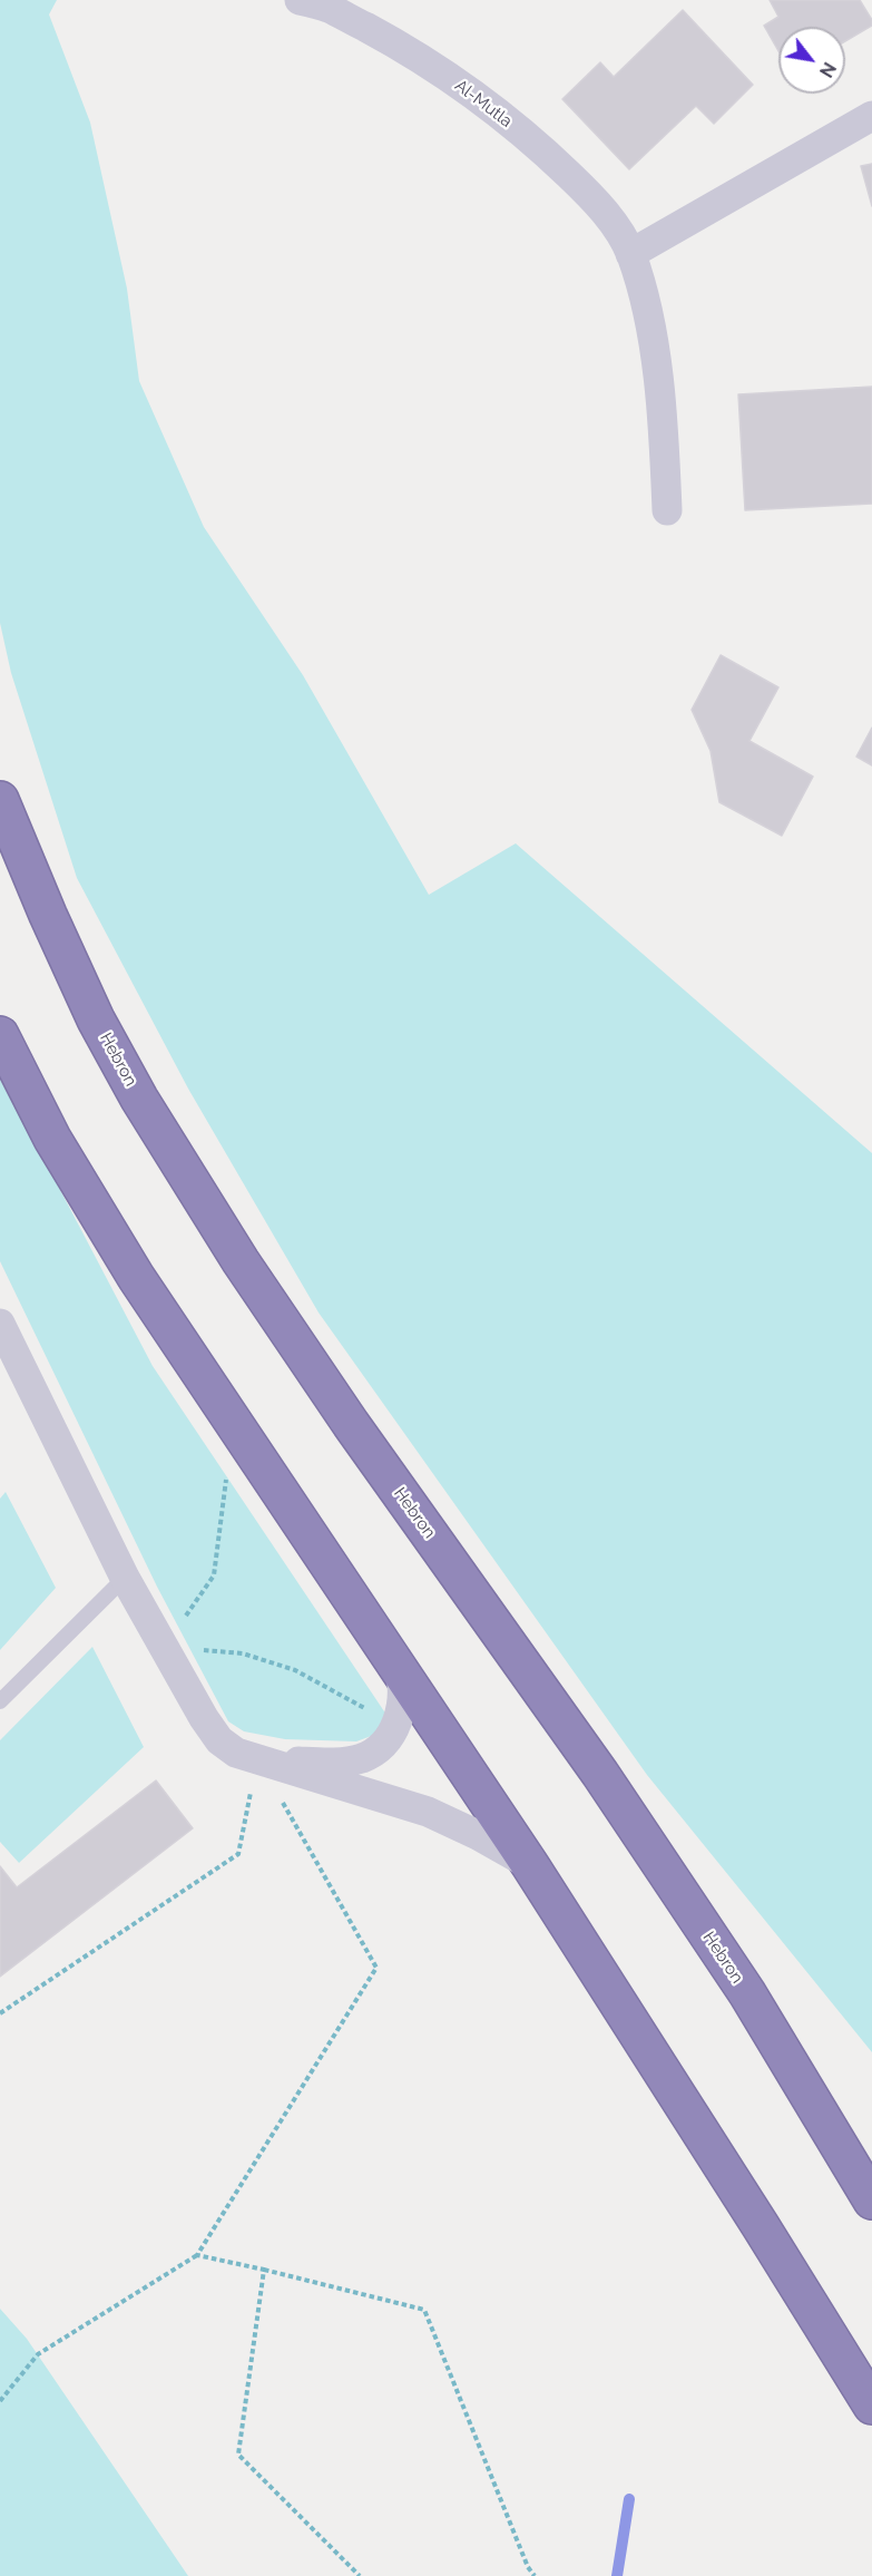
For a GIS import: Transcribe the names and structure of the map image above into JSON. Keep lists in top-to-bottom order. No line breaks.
{"streets":{"highway":["Hebron"],"street":["Al-Mutla"]},"north":"bottom right"}
